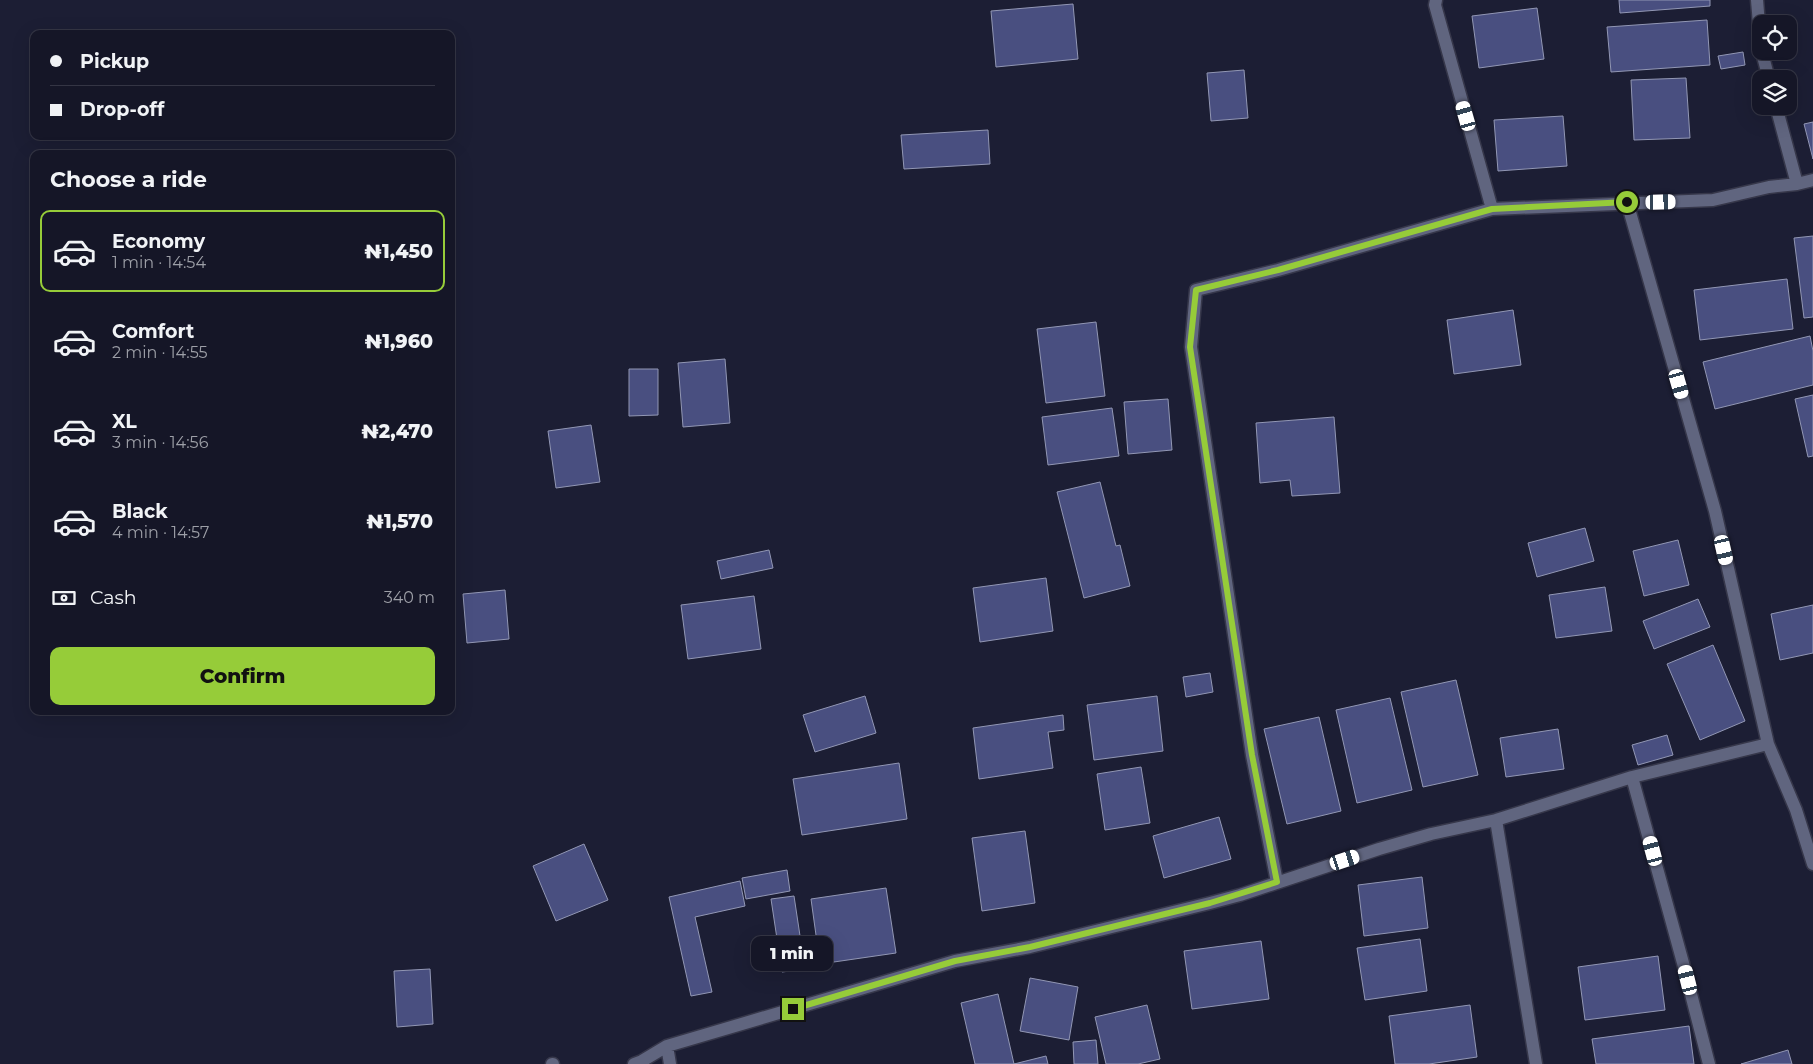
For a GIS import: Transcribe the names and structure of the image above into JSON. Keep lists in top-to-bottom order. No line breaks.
{"page":{"banner":["Pickup","Drop-off"],"heading":"Choose a ride","list":[{"name":"Economy","note":"1 min · 14:54","value":"₦1,450"},{"name":"Comfort","note":"2 min · 14:55","value":"₦1,960"},{"name":"XL","note":"3 min · 14:56","value":"₦2,470"},{"name":"Black","note":"4 min · 14:57","value":"₦1,570"}],"pay":["Cash","340 m"],"buttons":"Confirm","bubble":"1 min"}}
